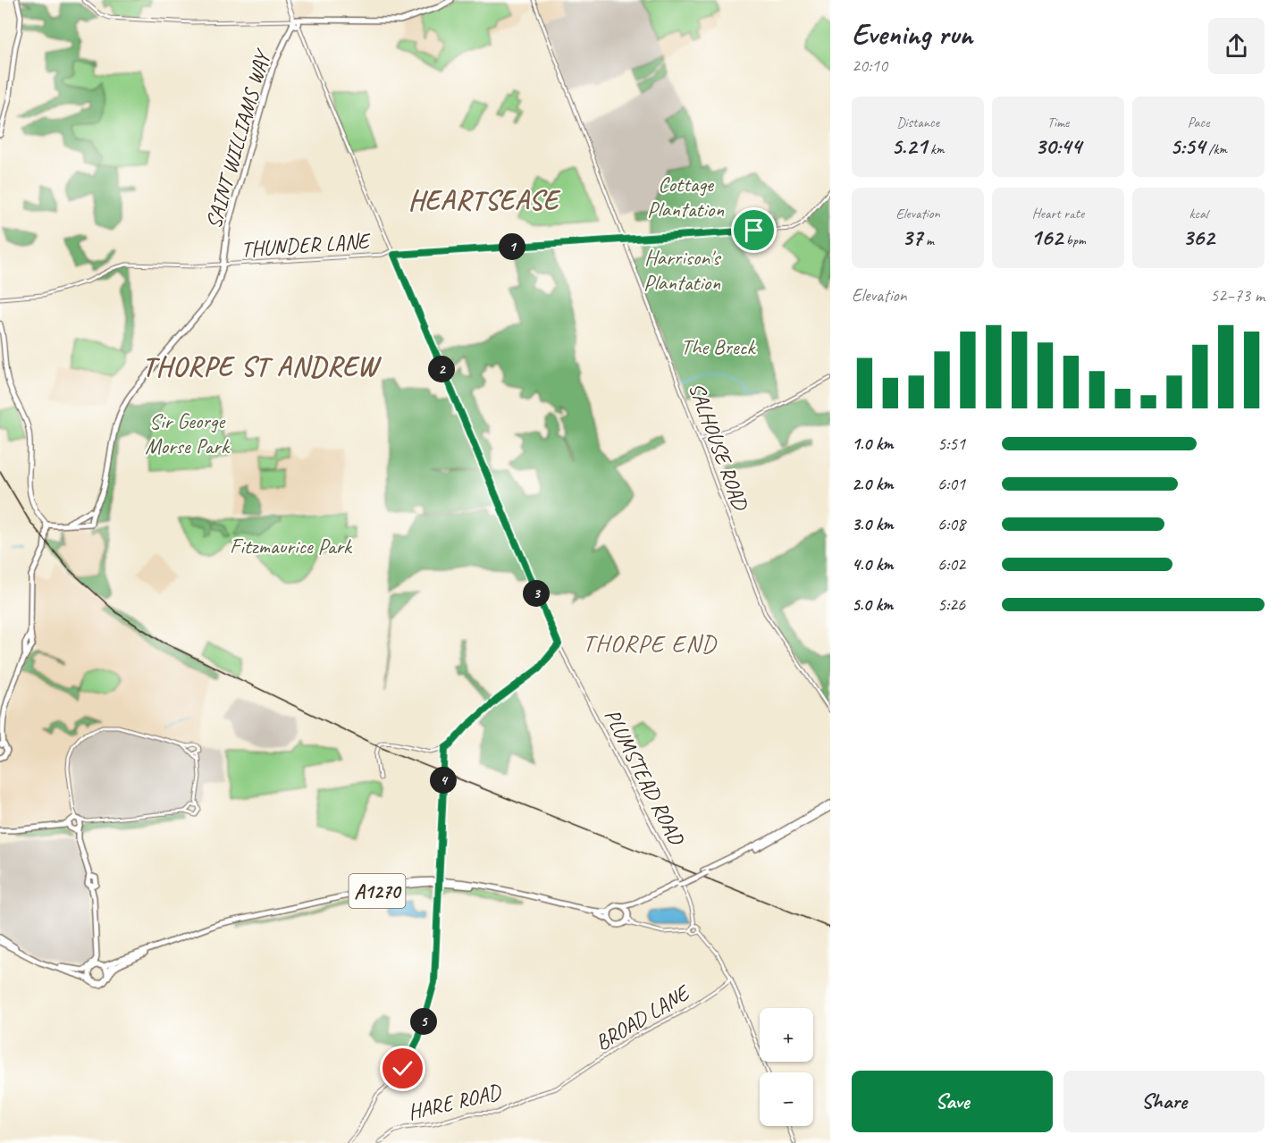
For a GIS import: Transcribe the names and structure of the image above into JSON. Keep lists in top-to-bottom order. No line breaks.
{"streets":{"highway":["SAINT WILLIAMS WAY","A1270"],"street":["THUNDER LANE","SALHOUSE ROAD","PLUMSTEAD ROAD","BROAD LANE","HARE ROAD"]},"crossings":[["SAINT WILLIAMS WAY","THUNDER LANE"],["SAINT WILLIAMS WAY","PLUMSTEAD ROAD"],["THUNDER LANE","PLUMSTEAD ROAD"],["PLUMSTEAD ROAD","BROAD LANE"],["BROAD LANE","HARE ROAD"]],"districts":["HEARTSEASE","THORPE ST ANDREW","THORPE END"],"parks":["Cottage Plantation","Harrison's Plantation","The Breck","Sir George Morse Park","Fitzmaurice Park"],"page":{"heading":["Evening run","20:10"],"stats":[["Distance","5.21 km"],["Time","30:44"],["Pace","5:54 /km"],["Elevation","37 m"],["Heart rate","162 bpm"],["kcal","362"]],"pins":["1","2","3","4","5"],"chart":["Elevation","52–73 m"],"list":[{"name":"1.0 km","note":"5:51"},{"name":"2.0 km","note":"6:01"},{"name":"3.0 km","note":"6:08"},{"name":"4.0 km","note":"6:02"},{"name":"5.0 km","note":"5:26"}],"map_buttons":["+","−"],"buttons":["Save","Share"]}}
